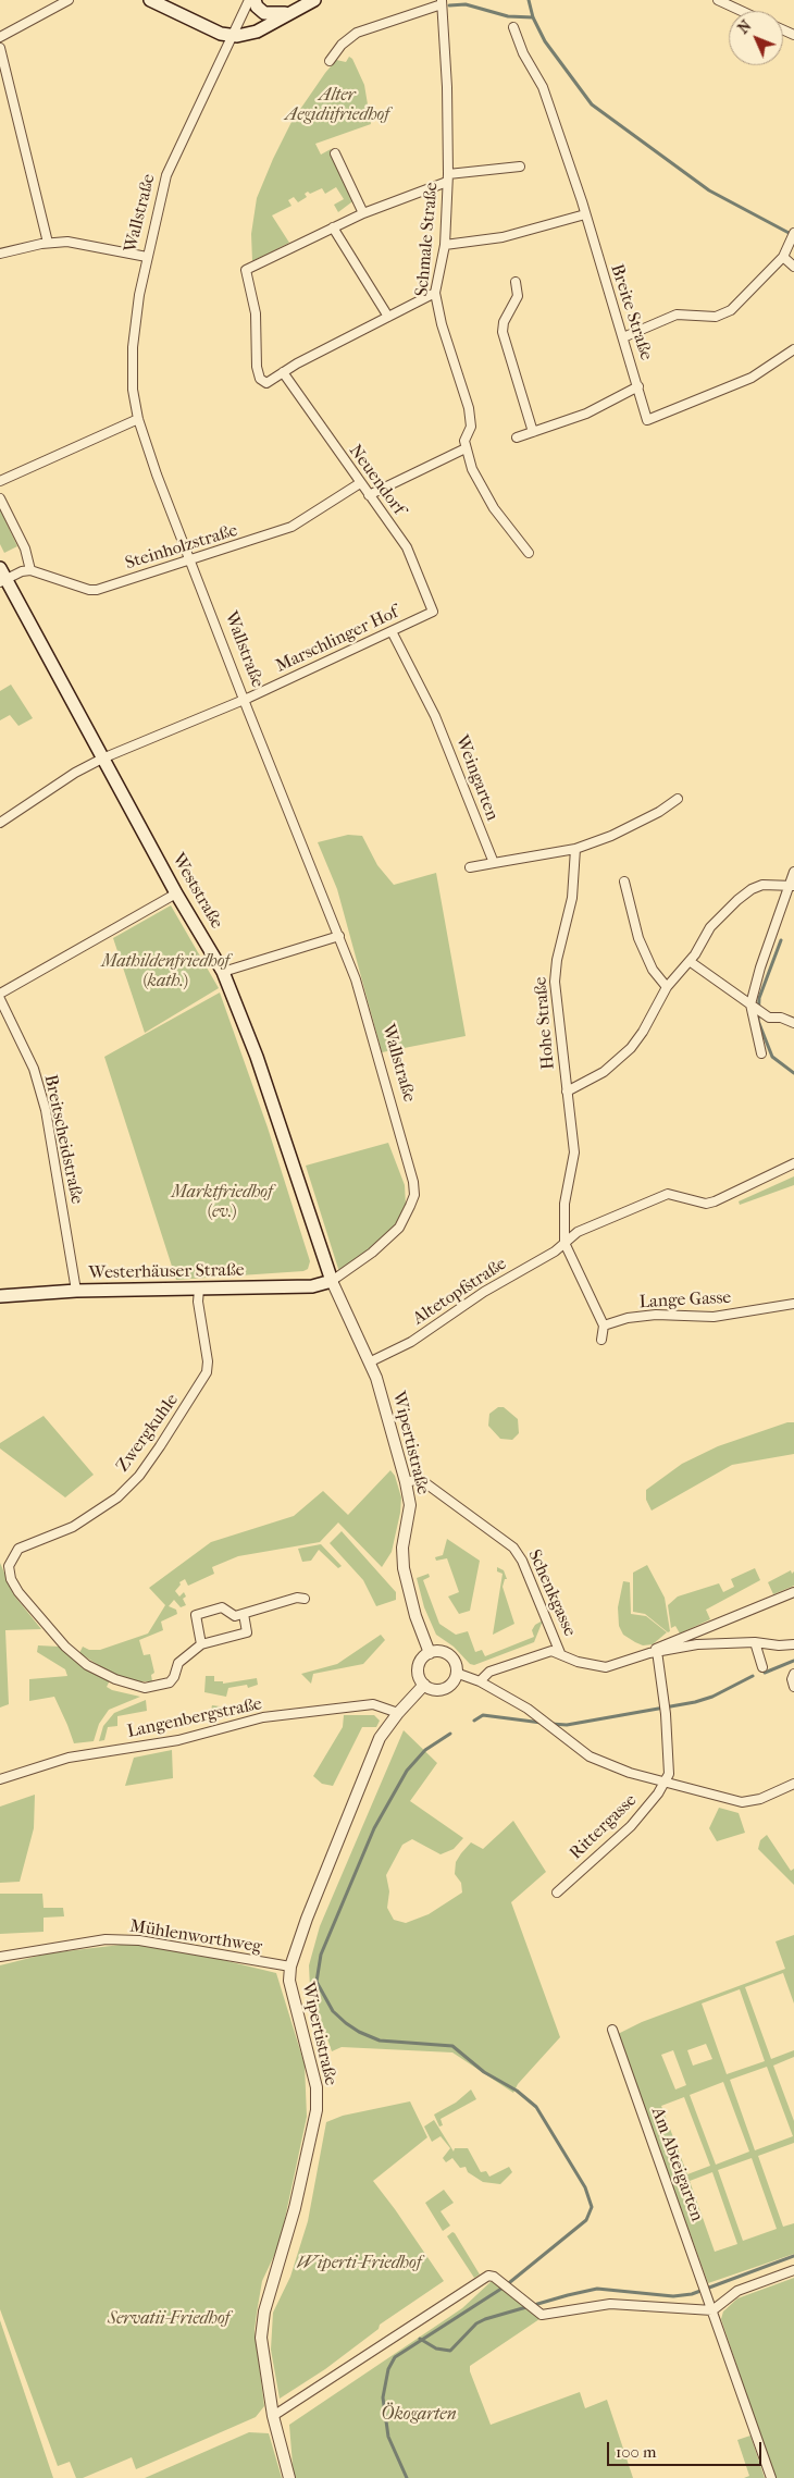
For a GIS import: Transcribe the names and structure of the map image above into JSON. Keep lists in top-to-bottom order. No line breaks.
{"streets":{"main road":["Weststraße","Westerhäuser Straße"],"street":["Wallstraße","Schmale Straße","Breite Straße","Neuendorf","Steinholzstraße","Marschlinger Hof","Weingarten","Hohe Straße","Breitscheidstraße","Altetopfstraße","Lange Gasse","Zwergkuhle","Wipertistraße","Schenkgasse","Langenbergstraße","Rittergasse","Mühlenworthweg","Am Abteigarten"]},"crossings":[["Wallstraße","Steinholzstraße"],["Wallstraße","Marschlinger Hof"],["Wallstraße","Weststraße"],["Wallstraße","Westerhäuser Straße"],["Wallstraße","Wipertistraße"],["Neuendorf","Steinholzstraße"],["Neuendorf","Marschlinger Hof"],["Marschlinger Hof","Weingarten"],["Marschlinger Hof","Weststraße"],["Weststraße","Westerhäuser Straße"],["Weststraße","Wipertistraße"],["Hohe Straße","Altetopfstraße"],["Breitscheidstraße","Westerhäuser Straße"],["Westerhäuser Straße","Zwergkuhle"],["Westerhäuser Straße","Wipertistraße"],["Altetopfstraße","Wipertistraße"],["Wipertistraße","Schenkgasse"],["Wipertistraße","Langenbergstraße"],["Wipertistraße","Mühlenworthweg"]],"parks":["Alter Aegidiifriedhof","Mathildenfriedhof (kath.)","Marktfriedhof (ev.)","Wiperti-Friedhof","Servatii-Friedhof","Ökogarten"],"scale_bar":"100 m","north":"top left"}
